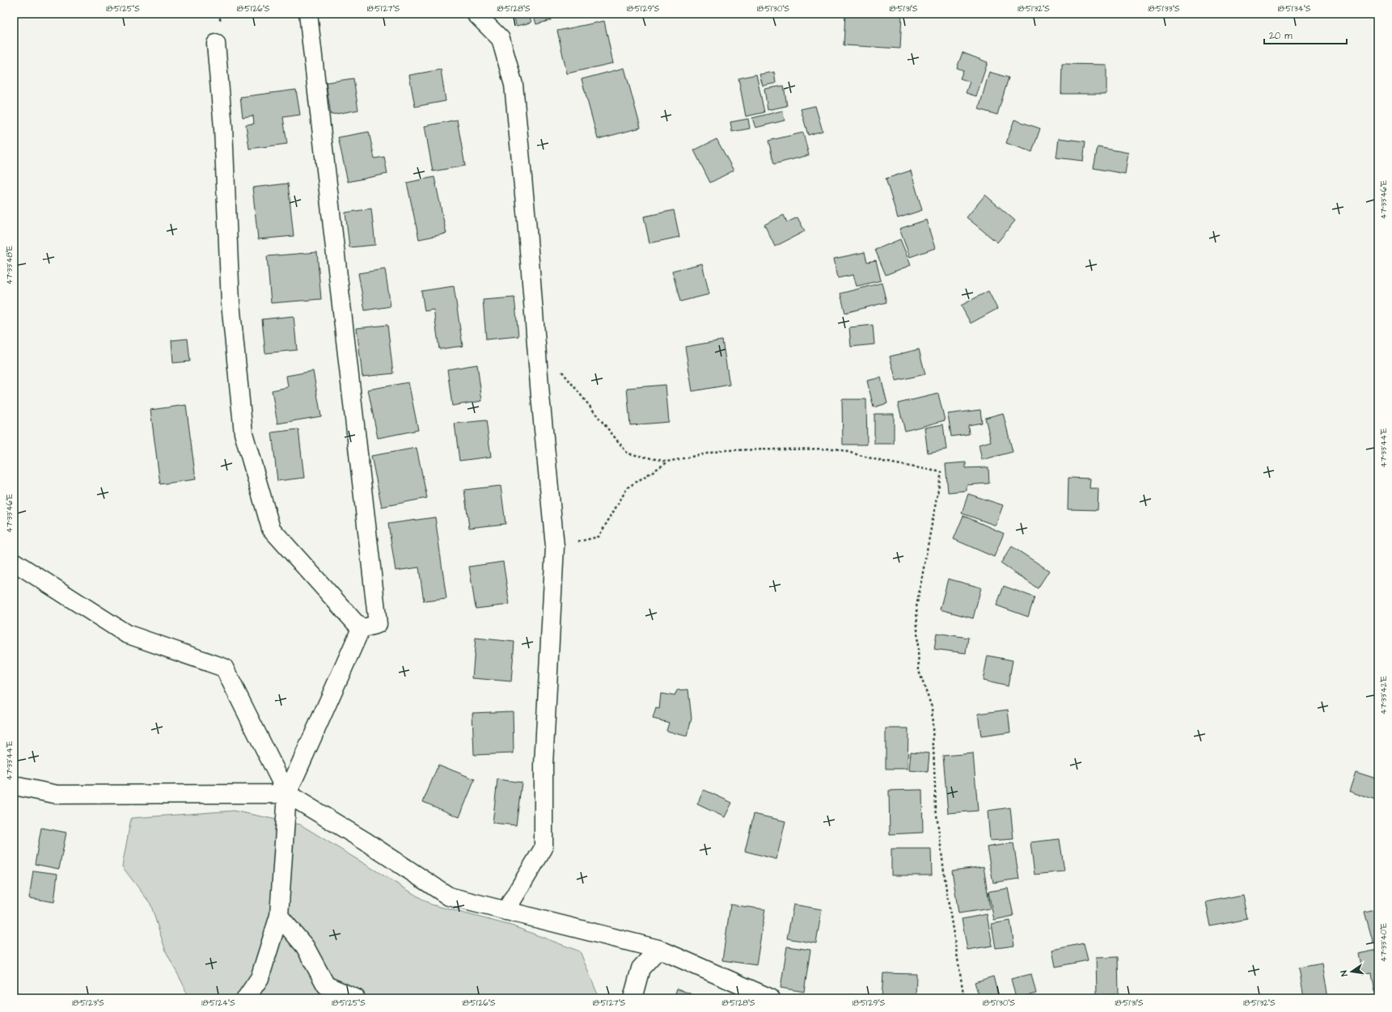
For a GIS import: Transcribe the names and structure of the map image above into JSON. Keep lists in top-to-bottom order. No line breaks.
{"scale_bar":"20 m","north":"left","coordinates":["18°51'25\"S","18°51'26\"S","18°51'27\"S","18°51'28\"S","18°51'29\"S","18°51'30\"S","18°51'31\"S","18°51'32\"S","18°51'33\"S","18°51'34\"S","47°33'46\"E","47°33'48\"E","47°33'44\"E","47°33'42\"E","47°33'40\"E","18°51'23\"S","18°51'24\"S"]}
